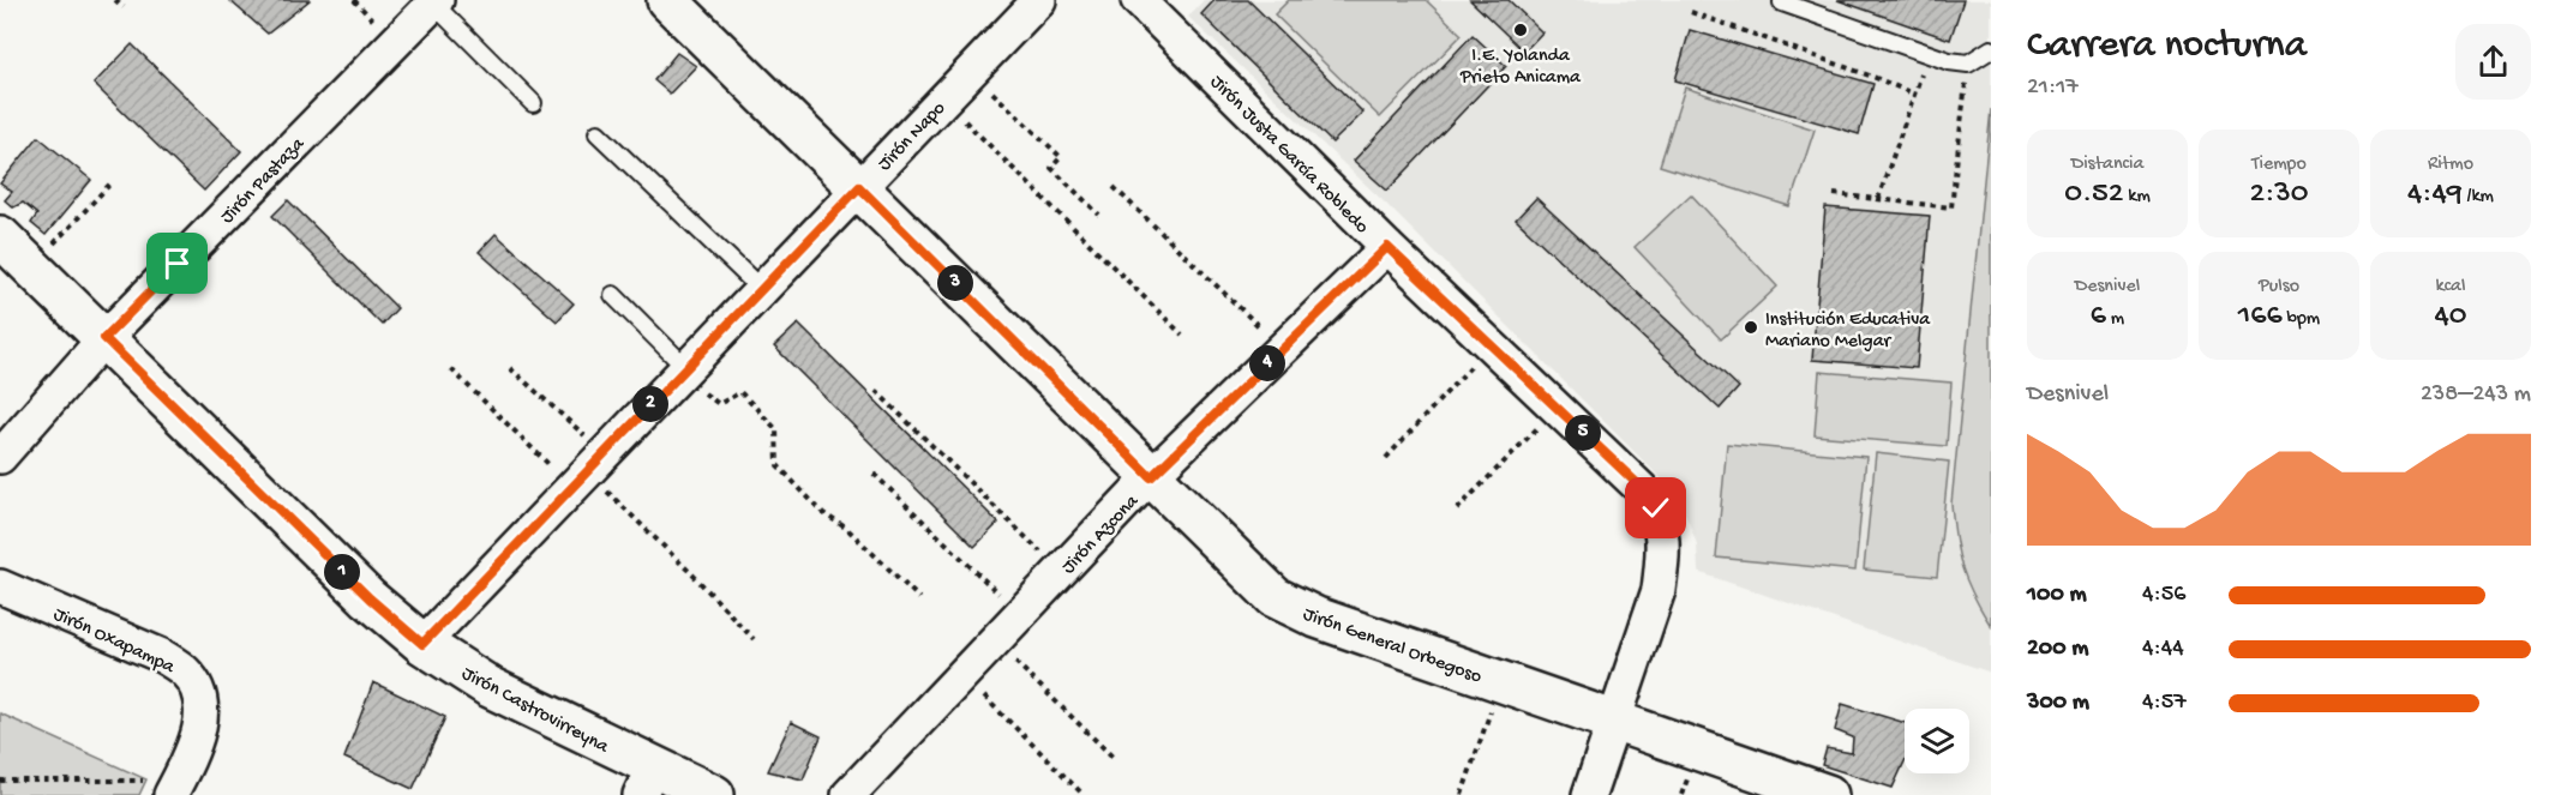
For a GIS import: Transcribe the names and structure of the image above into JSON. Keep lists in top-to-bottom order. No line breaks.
{"streets":{"street":["Jirón Napo","Jirón Justa García Robledo","Jirón Pastaza","Jirón Azcona","Jirón Oxapampa","Jirón General Orbegoso","Jirón Castrovirreyna"]},"crossings":[["Jirón Napo","Jirón General Orbegoso"],["Jirón Napo","Jirón Castrovirreyna"],["Jirón Justa García Robledo","Jirón Azcona"],["Jirón Justa García Robledo","Jirón General Orbegoso"],["Jirón Pastaza","Jirón Castrovirreyna"],["Jirón Azcona","Jirón General Orbegoso"]],"places":["I.E. Yolanda Prieto Anicama","Institución Educativa Mariano Melgar"],"page":{"heading":["Carrera nocturna","21:17"],"stats":[["Distancia","0.52 km"],["Tiempo","2:30"],["Ritmo","4:49 /km"],["Desnivel","6 m"],["Pulso","166 bpm"],["kcal","40"]],"pins":["3","4","2","5","1"],"chart":["Desnivel","238–243 m"],"list":[{"name":"100 m","note":"4:56"},{"name":"200 m","note":"4:44"},{"name":"300 m","note":"4:57"}]}}
